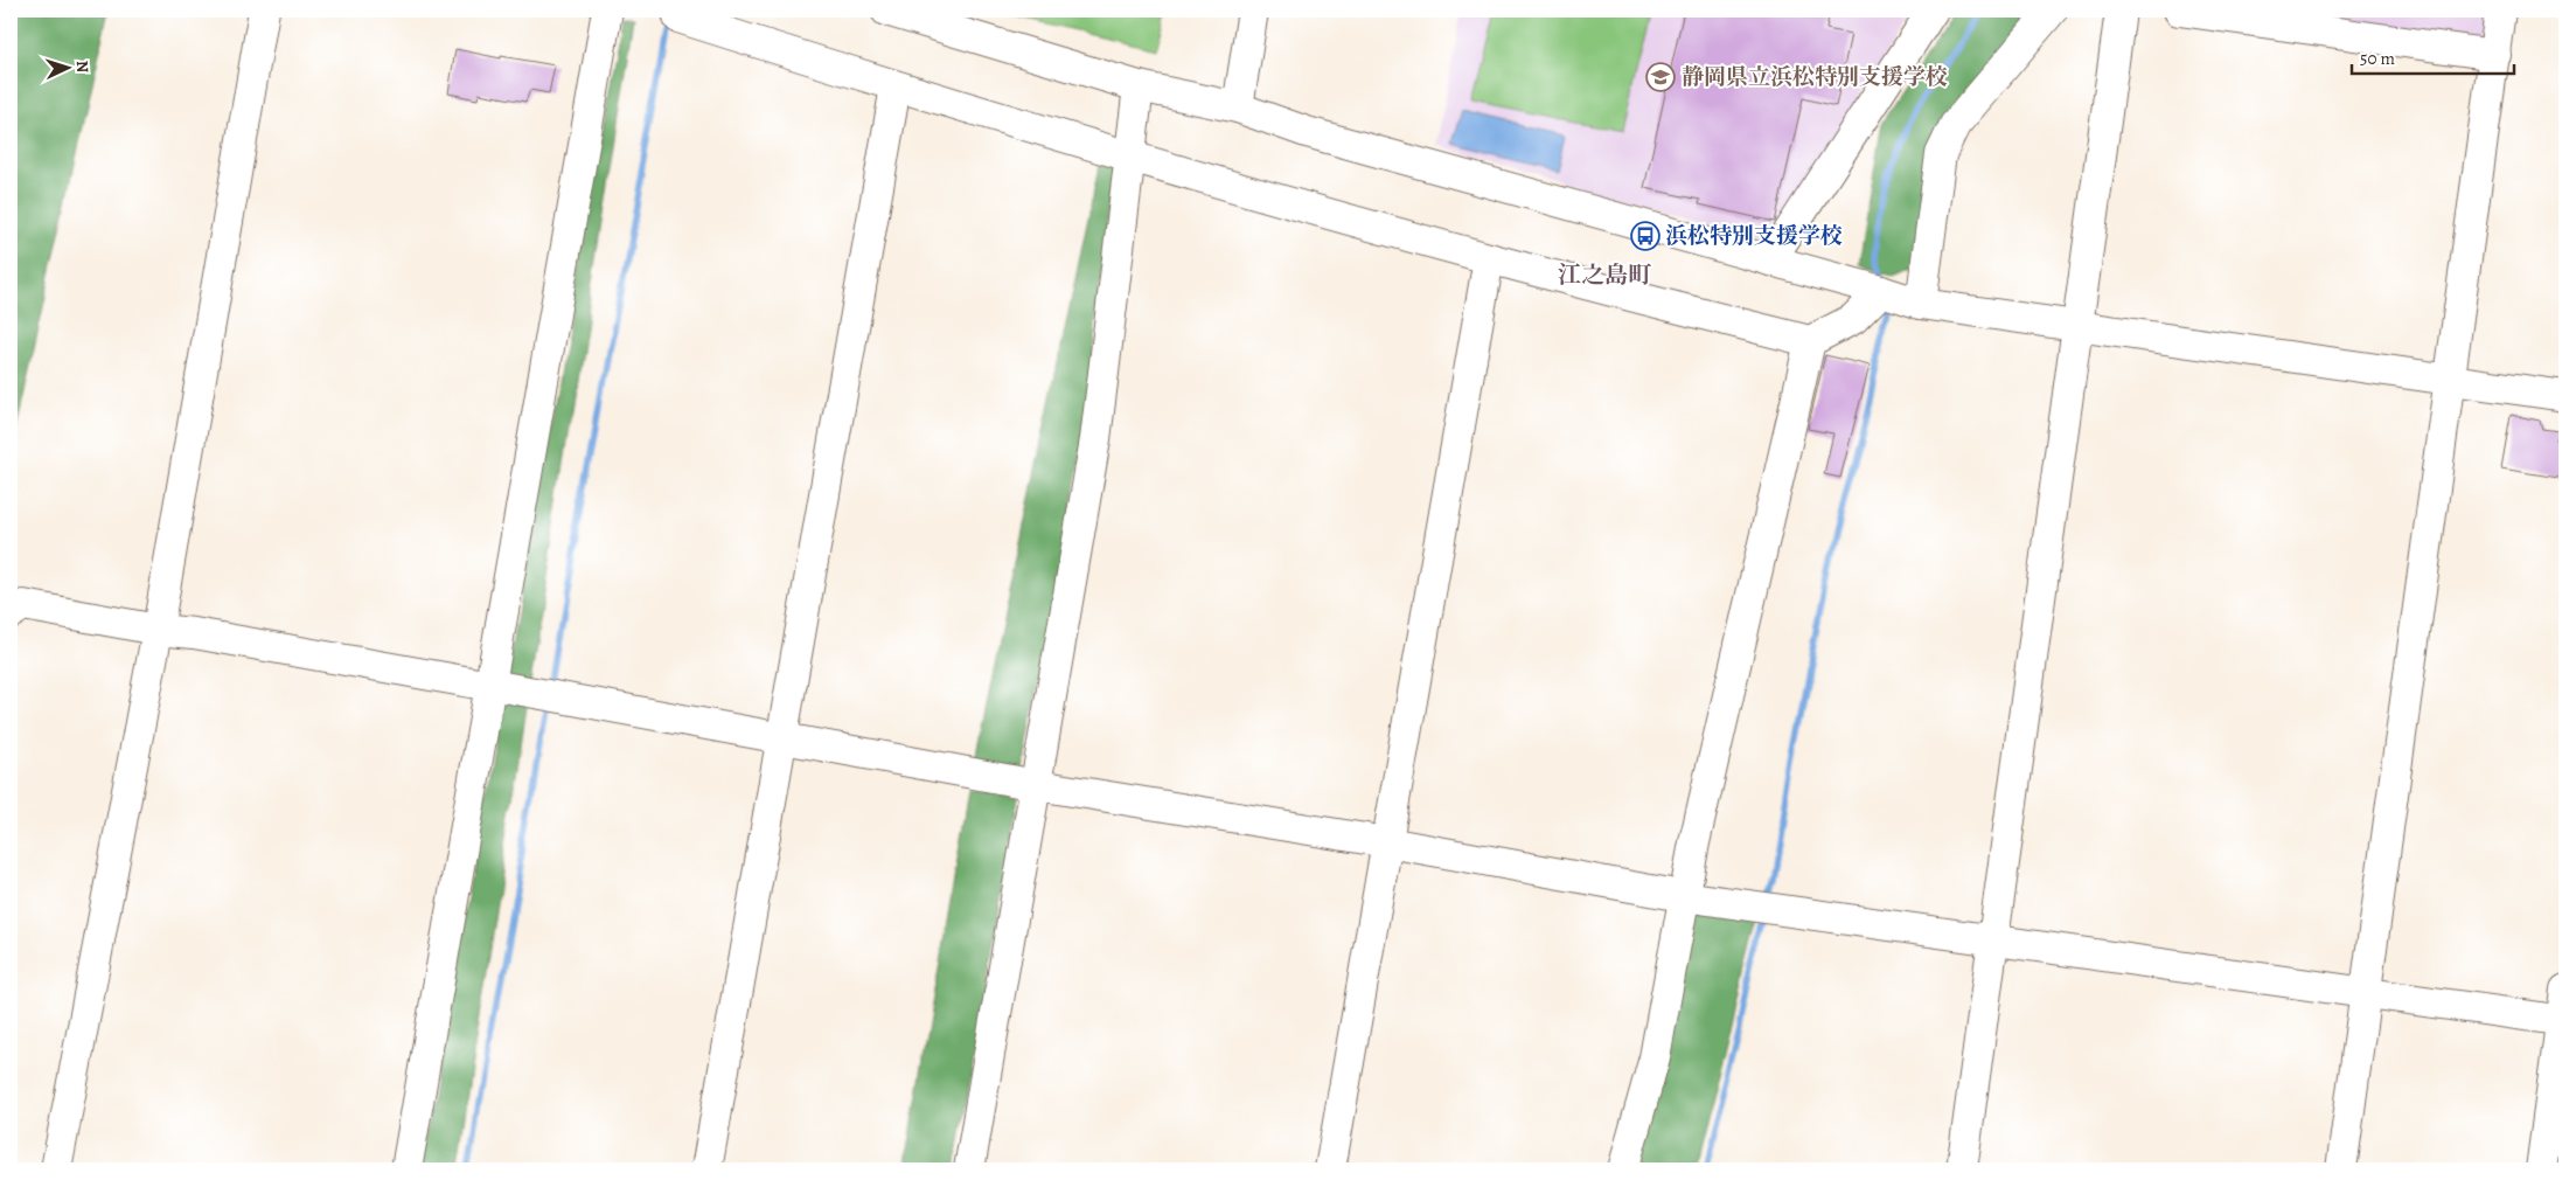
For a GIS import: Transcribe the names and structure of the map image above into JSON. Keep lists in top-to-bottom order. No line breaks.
{"districts":["江之島町"],"places":{"school or university":["静岡県立浜松特別支援学校"],"bus stop":["浜松特別支援学校"]},"scale_bar":"50 m","north":"right"}
